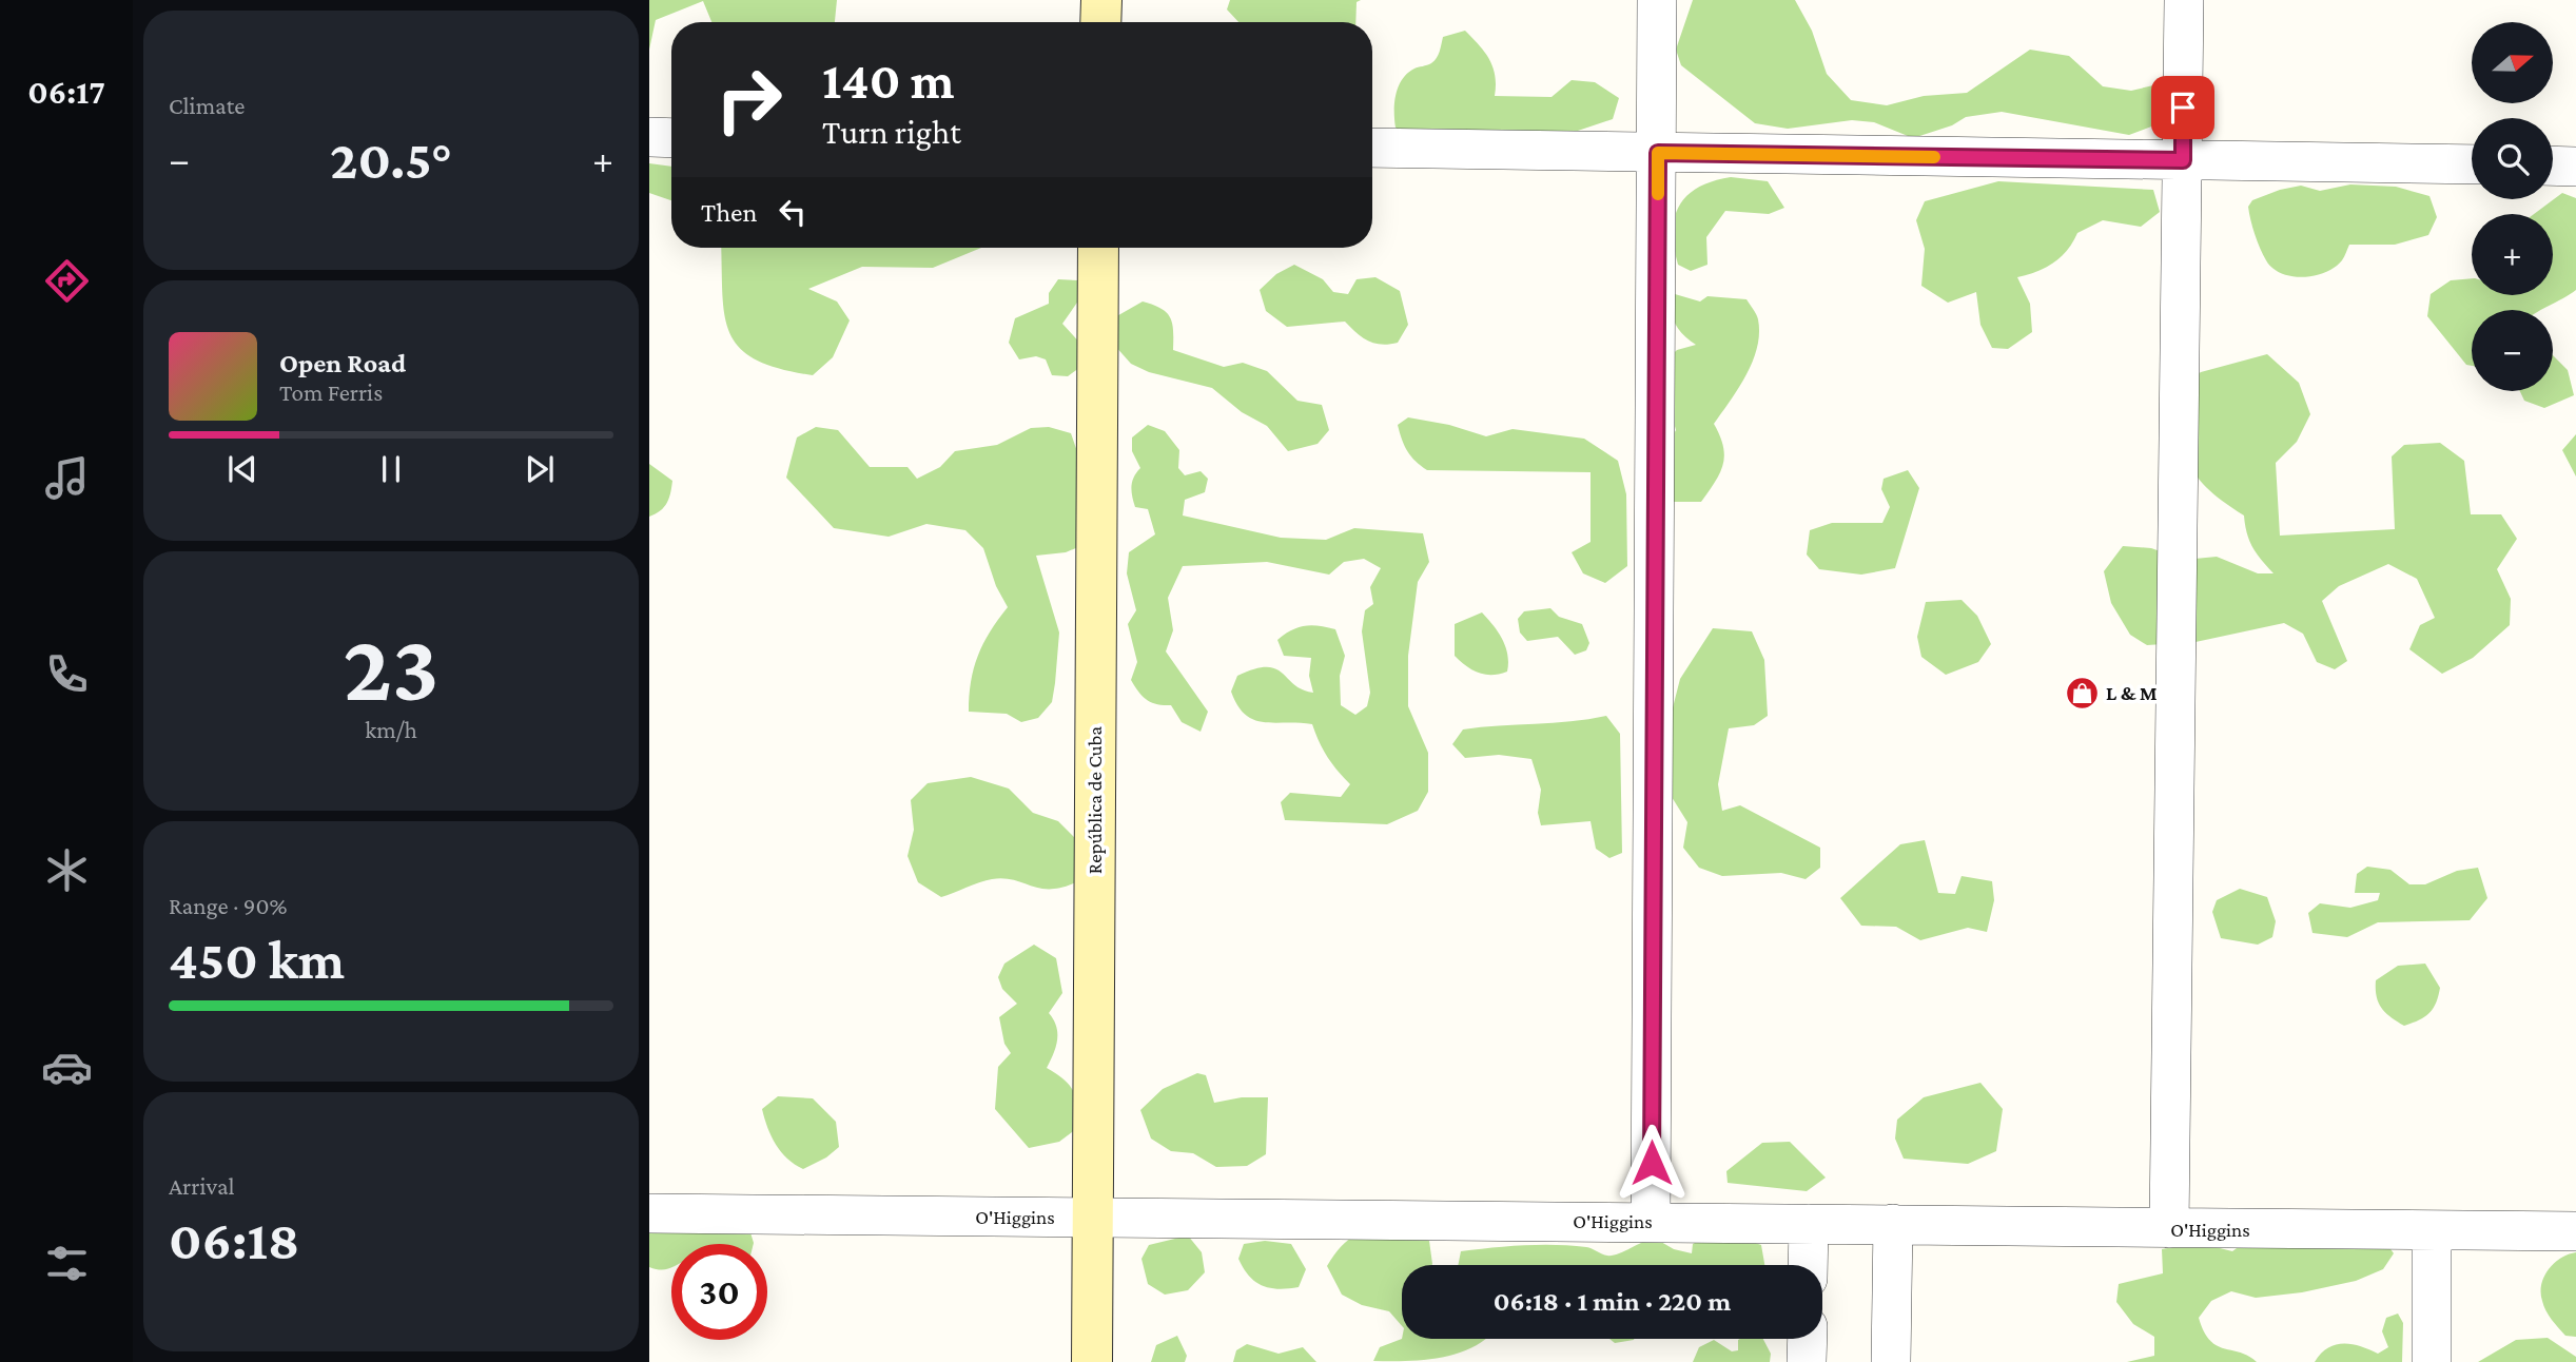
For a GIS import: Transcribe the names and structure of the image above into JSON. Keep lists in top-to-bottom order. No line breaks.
{"streets":{"main road":["República de Cuba"],"street":["O'Higgins"]},"crossings":[["República de Cuba","O'Higgins"]],"places":{"shop":["L & M"]},"north":"right","page":{"tabs":"06:17","tile":["Climate",["23","km/h"],["Range · 90%","450 km"],["Arrival","06:18"]],"map_buttons":["+","−"],"turn":["140 m","Turn right"],"heat":["−","20.5°","+"],"then":"Then","song":["Open Road","Tom Ferris"],"limit":"30","trip":"06:18 · 1 min · 220 m"}}
